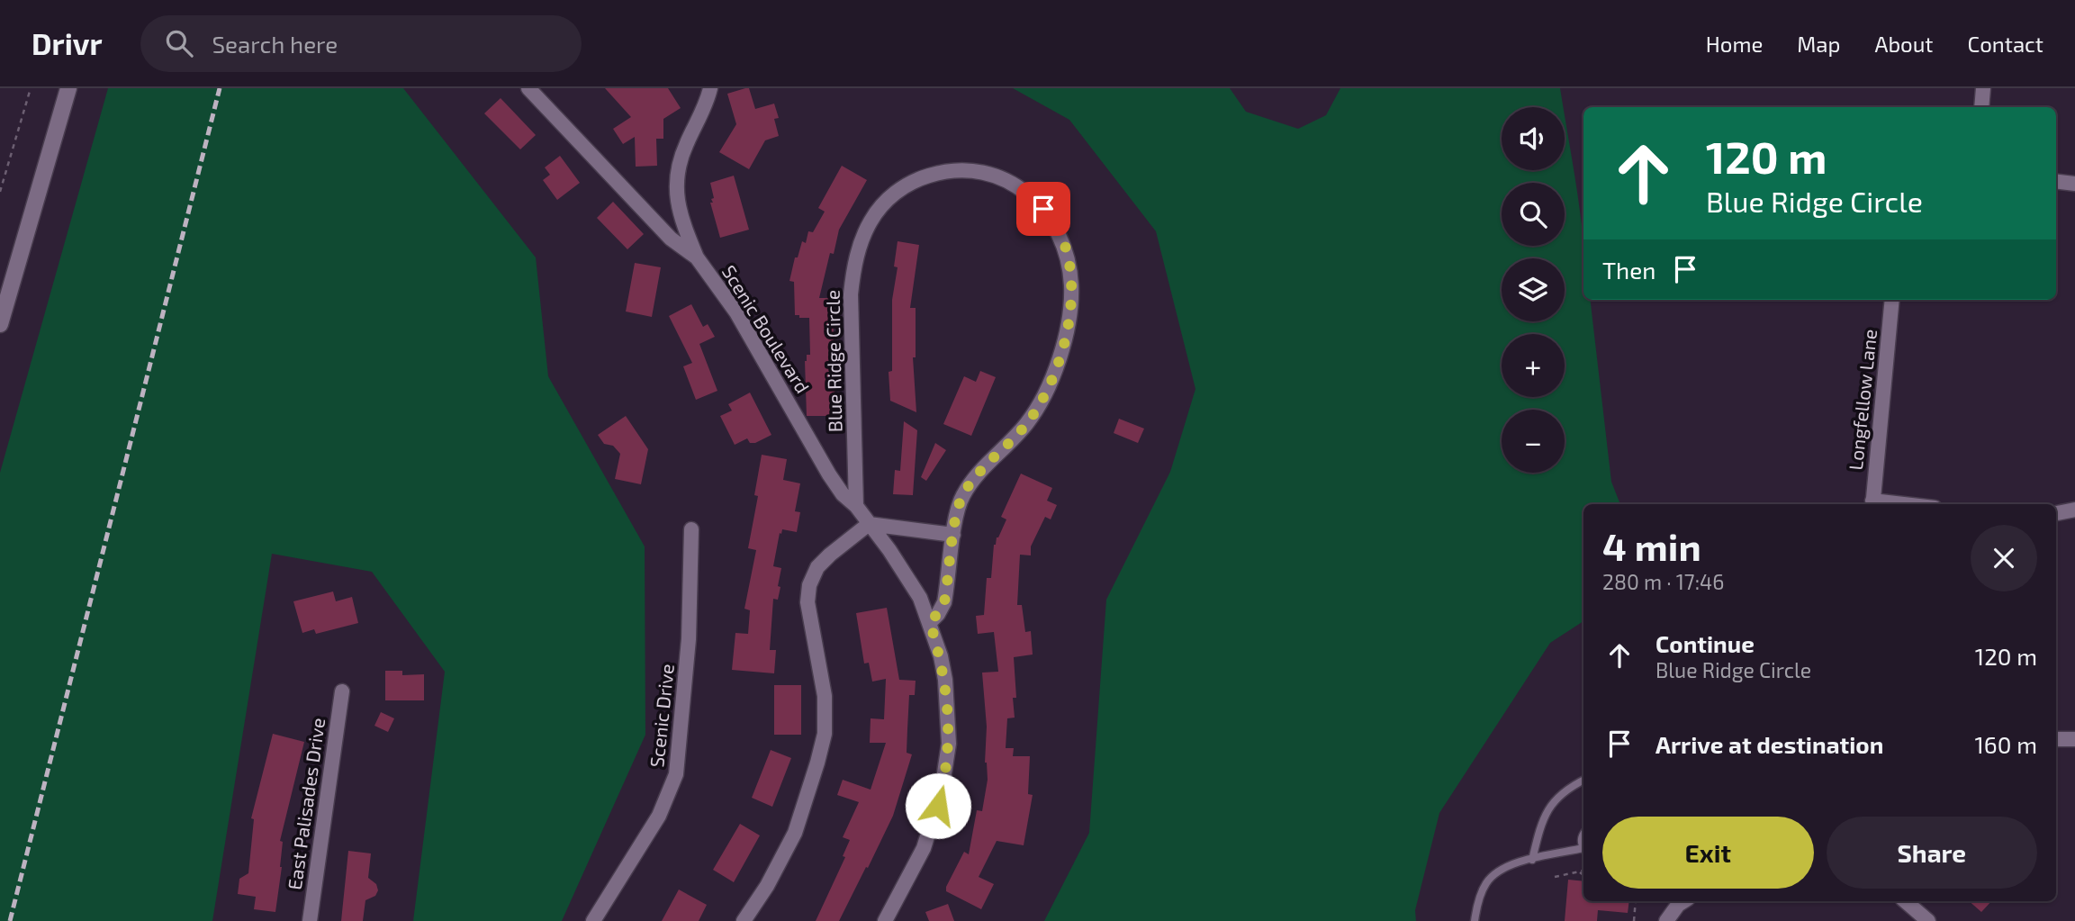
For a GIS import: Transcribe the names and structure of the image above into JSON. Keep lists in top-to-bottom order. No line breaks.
{"streets":{"street":["Scenic Boulevard","Blue Ridge Circle","Longfellow Lane","Scenic Drive","East Palisades Drive"]},"crossings":[["Scenic Boulevard","Blue Ridge Circle"]],"page":{"header":"Drivr","search":"Search here","nav":["Home","Map","About","Contact"],"map_buttons":["+","−"],"turn":["120 m","Blue Ridge Circle"],"then":"Then","heading":["4 min","280 m · 17:46"],"list":[{"name":"Continue","note":"Blue Ridge Circle","value":"120 m"},{"name":"Arrive at destination","value":"160 m"}],"buttons":["Exit","Share"]}}
